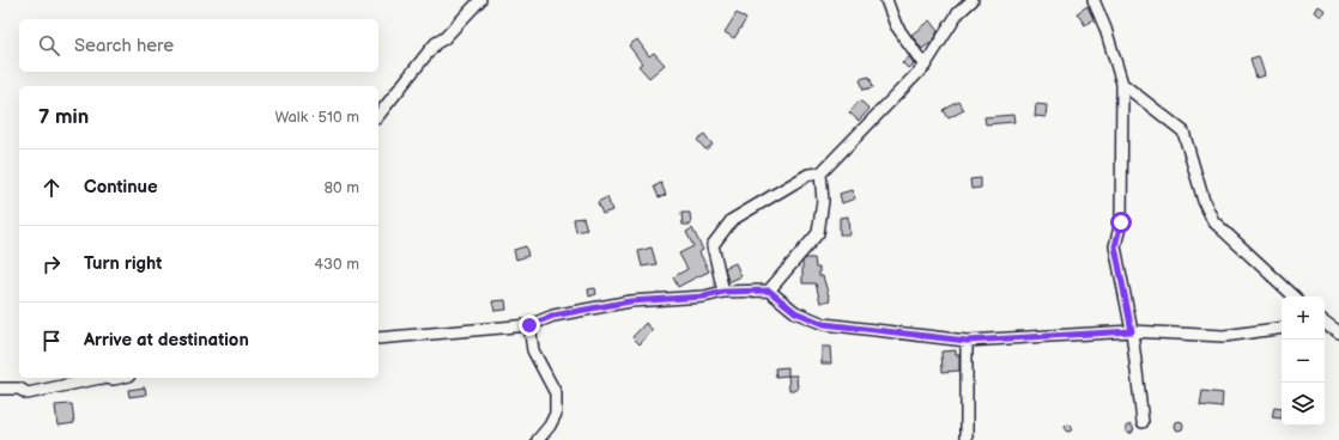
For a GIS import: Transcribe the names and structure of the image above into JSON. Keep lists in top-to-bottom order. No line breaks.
{"page":{"search":"Search here","heading":["7 min","Walk · 510 m"],"list":[["Continue","80 m"],["Turn right","430 m"],"Arrive at destination"],"map_buttons":["+","−"]}}
